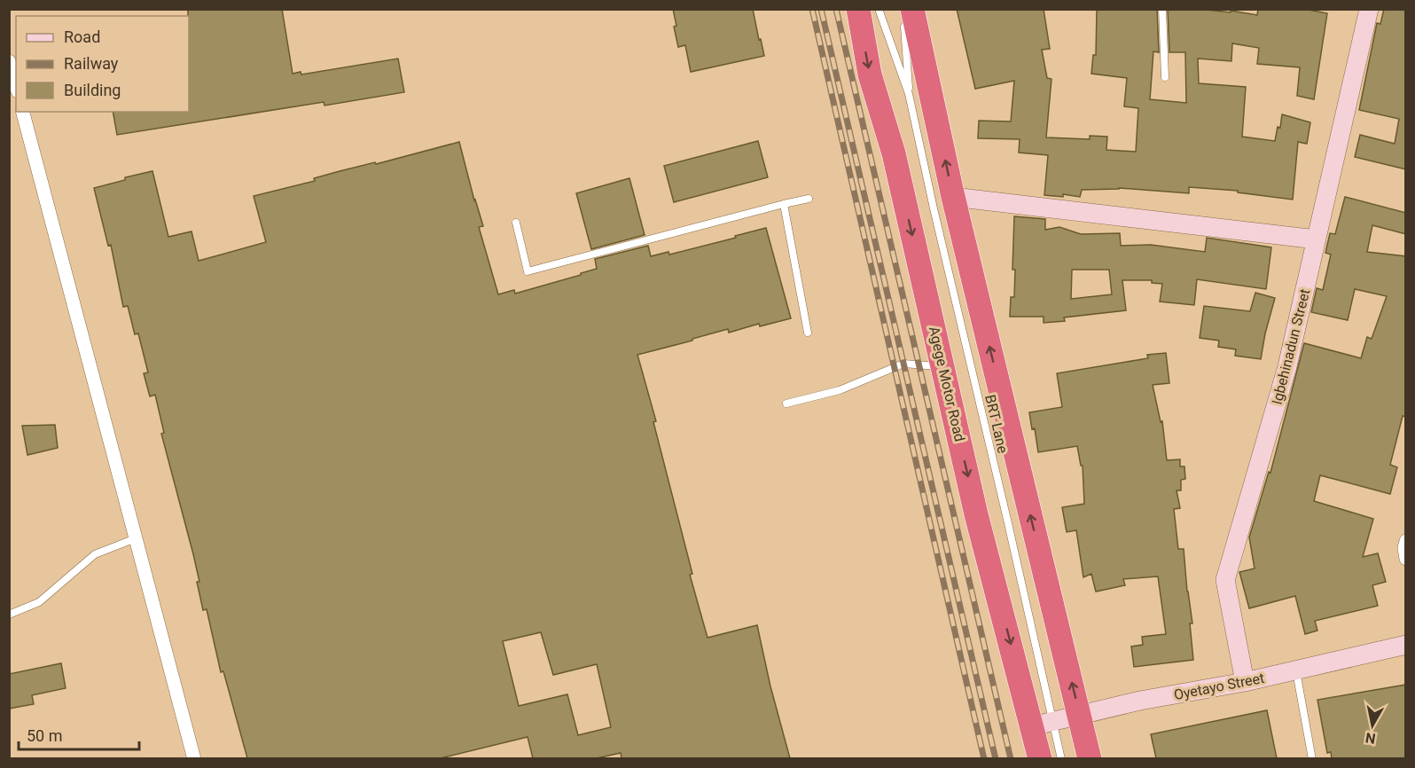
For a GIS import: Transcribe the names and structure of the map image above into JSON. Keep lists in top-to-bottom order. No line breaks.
{"streets":{"highway":["Agege Motor Road"],"street":["Igbehinadun Street","Oyetayo Street"],"lane":["BRT Lane"]},"crossings":[["Igbehinadun Street","Oyetayo Street"],["Agege Motor Road","BRT Lane"],["Agege Motor Road","Oyetayo Street"],["BRT Lane","Oyetayo Street"]],"legend":["Road","Railway","Building"],"scale_bar":"50 m","north":"bottom"}
